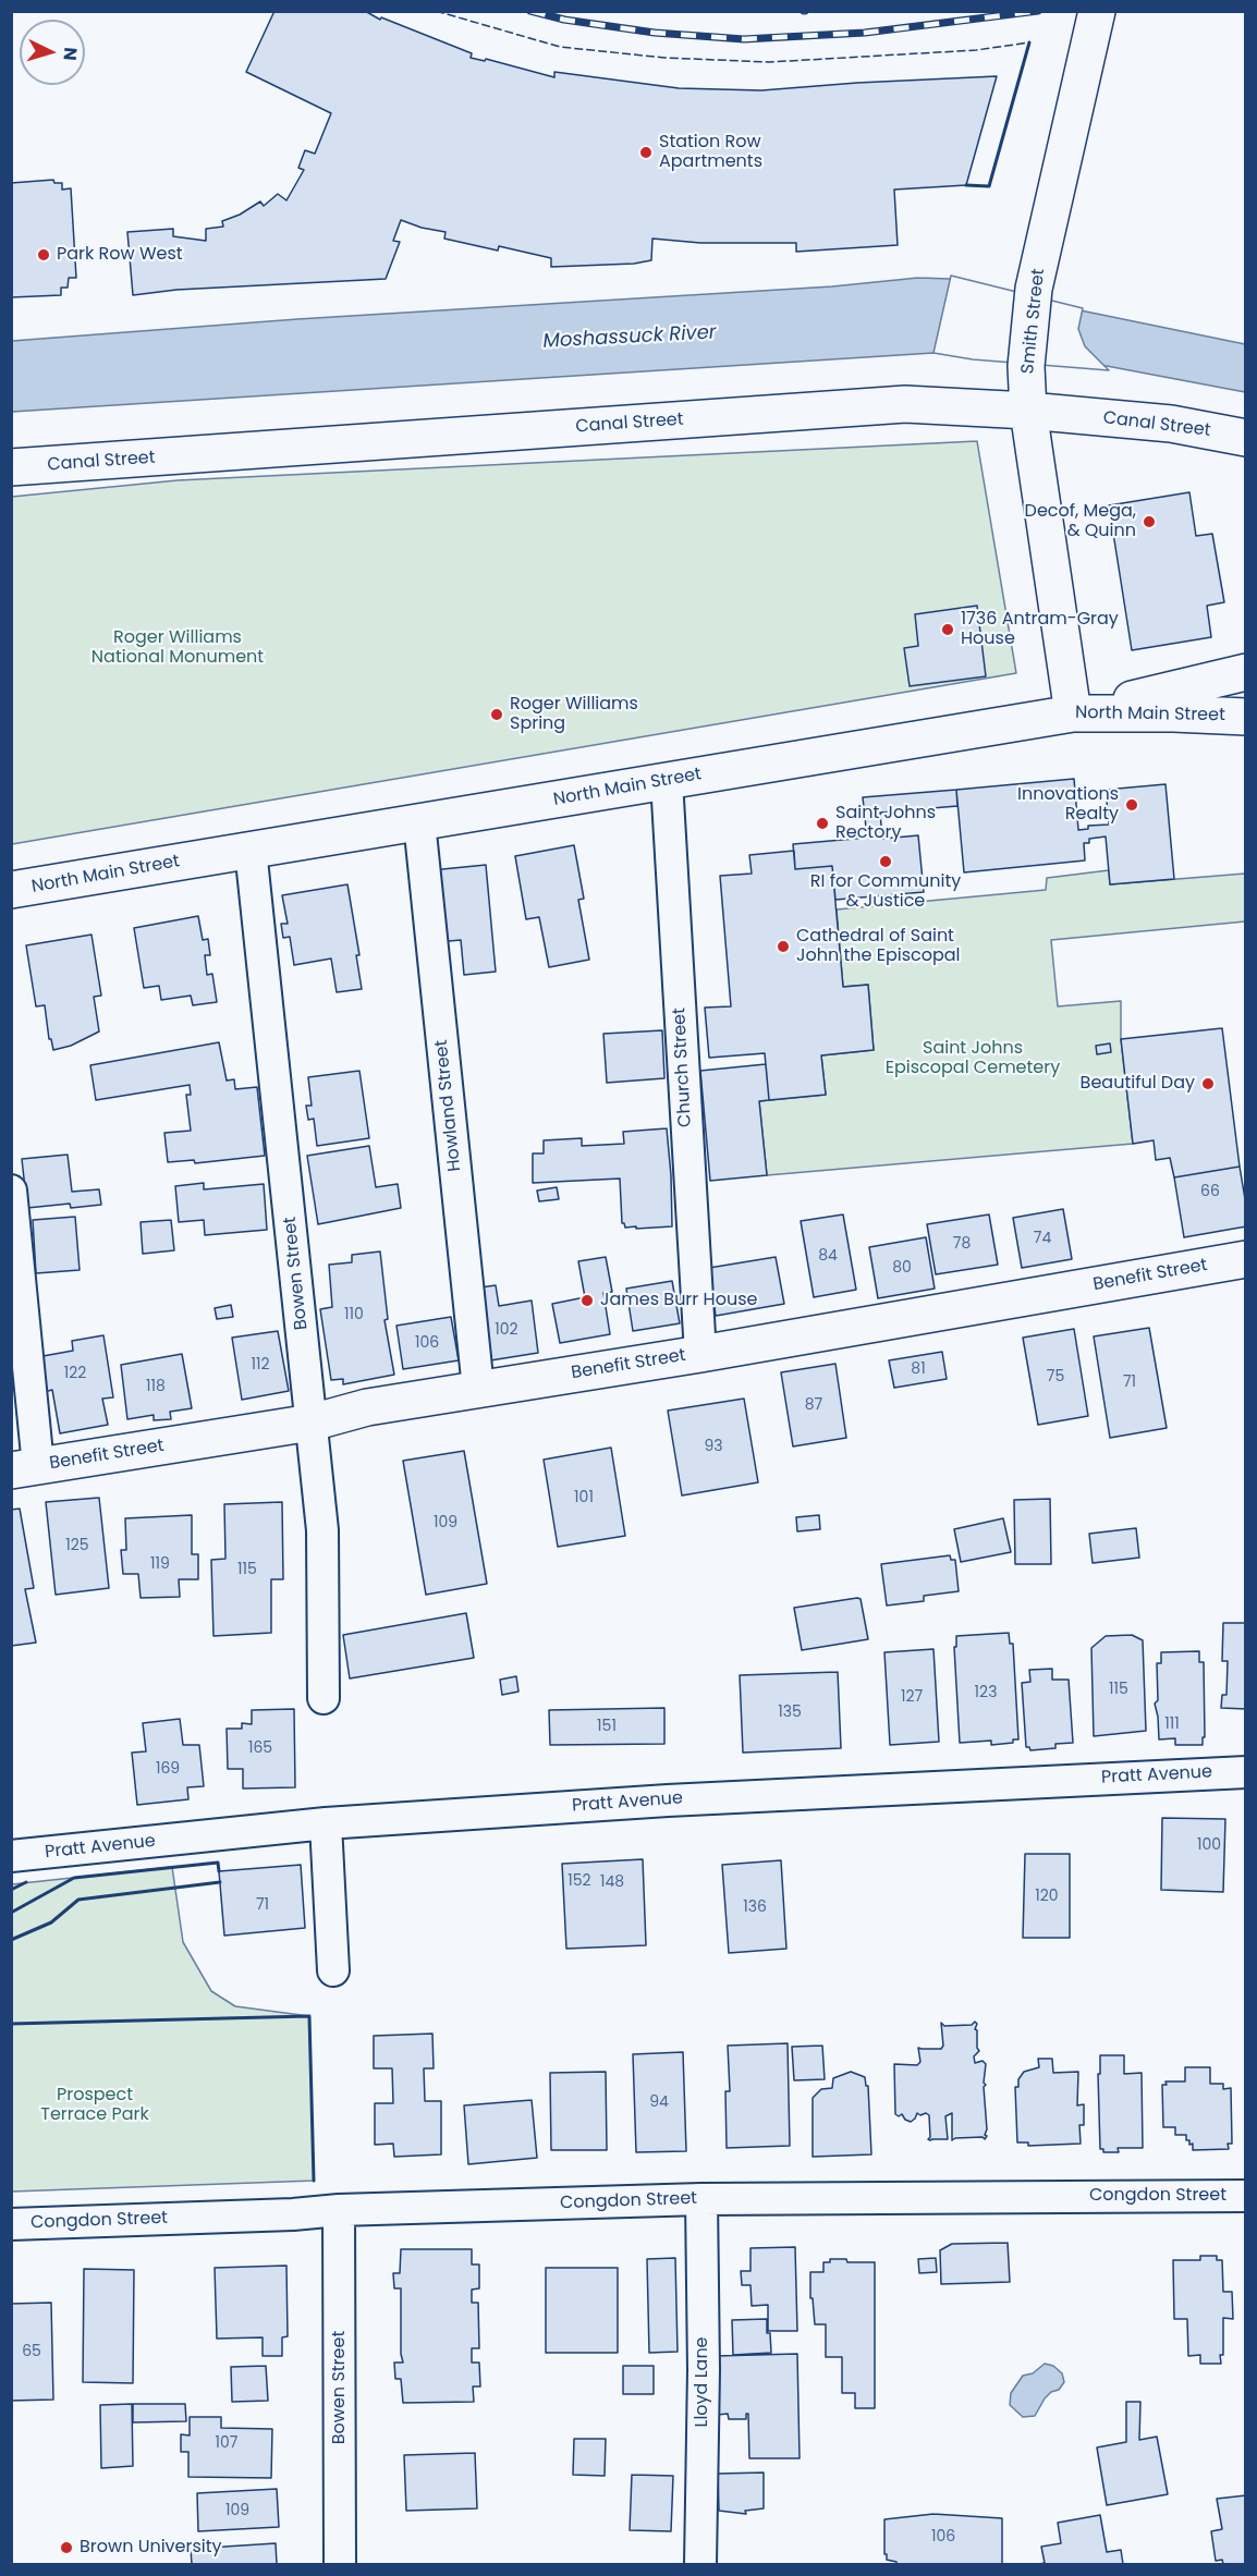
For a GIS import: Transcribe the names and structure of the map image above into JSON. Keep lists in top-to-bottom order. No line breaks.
{"streets":{"main road":["Smith Street","Canal Street","North Main Street","Benefit Street"],"street":["Church Street","Howland Street","Bowen Street","Pratt Avenue","Congdon Street","Lloyd Lane"]},"crossings":[["Smith Street","Canal Street"],["Smith Street","North Main Street"],["North Main Street","Church Street"],["North Main Street","Howland Street"],["North Main Street","Bowen Street"],["Church Street","Benefit Street"],["Howland Street","Benefit Street"],["Bowen Street","Benefit Street"],["Bowen Street","Congdon Street"],["Congdon Street","Lloyd Lane"]],"water":["Moshassuck River"],"parks":["Roger Williams National Monument","Saint Johns Episcopal Cemetery","Prospect Terrace Park"],"places":["Station Row Apartments","Park Row West","Decof, Mega, & Quinn","1736 Antram-Gray House","Roger Williams Spring","Innovations Realty","Saint Johns Rectory","RI for Community & Justice","Cathedral of Saint John the Episcopal","Beautiful Day","James Burr House","Brown University"],"house_numbers":["66","74","78","84","80","110","102","106","112","81","122","75","71","118","87","93","101","109","125","119","115","115","123","127","135","111","151","165","169","100","152","148","120","71","136","94","65","107","109","106"],"north":"right"}
